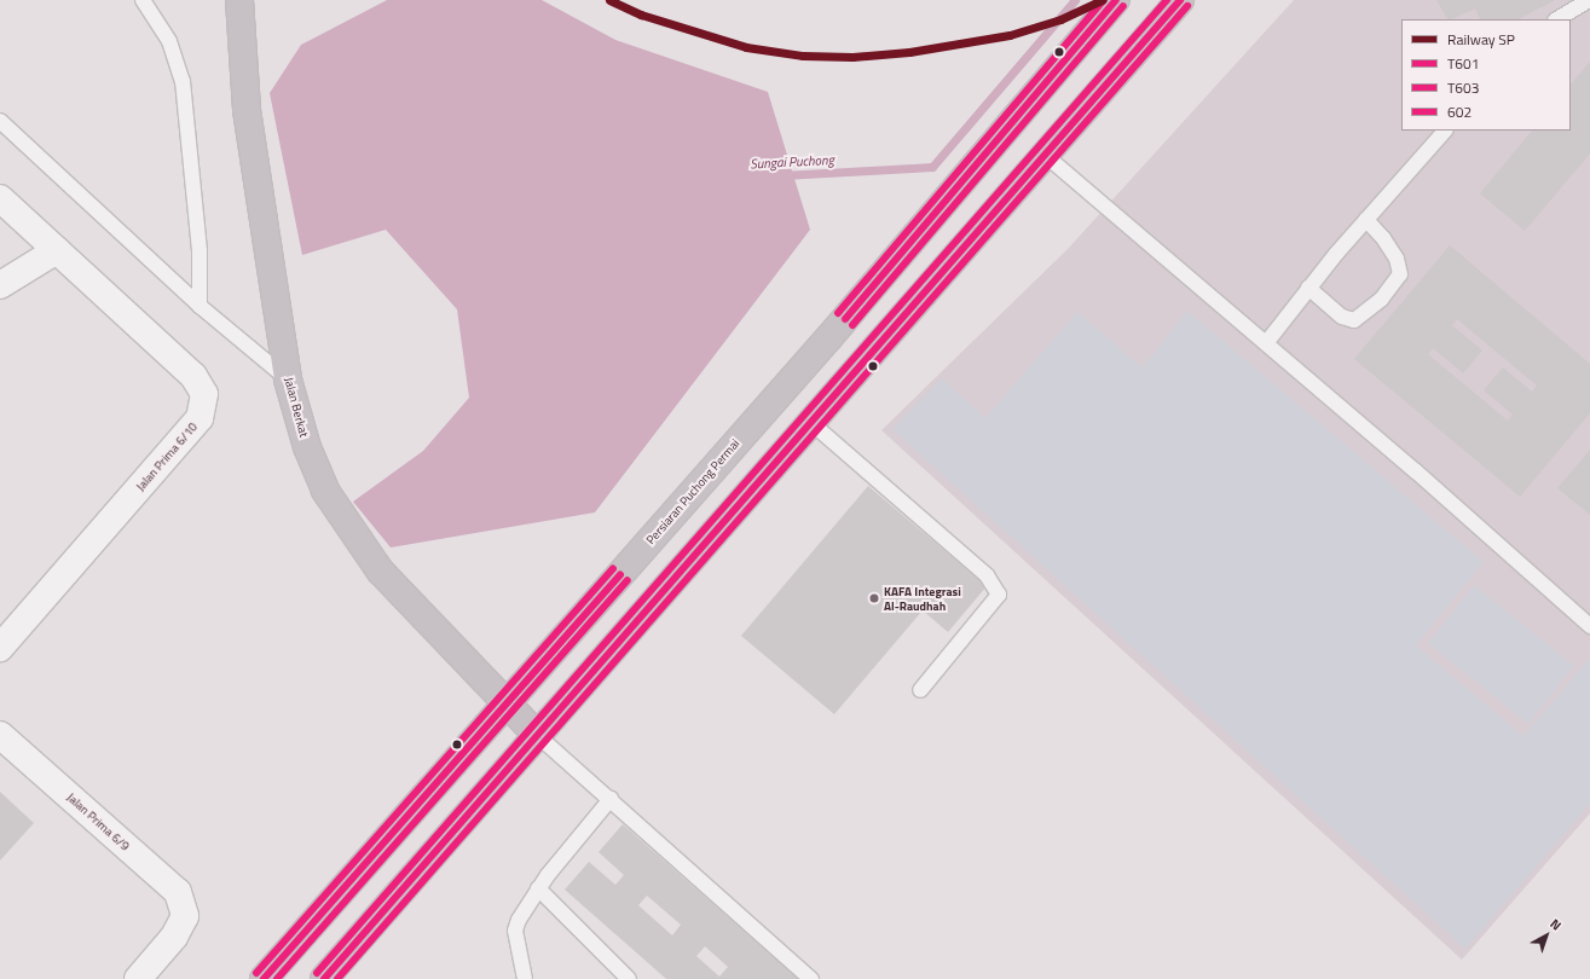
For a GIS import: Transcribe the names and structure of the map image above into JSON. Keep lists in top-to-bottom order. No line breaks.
{"streets":{"main road":["Jalan Berkat","Persiaran Puchong Permai"],"street":["Jalan Prima 6/10","Jalan Prima 6/9"]},"crossings":[["Jalan Berkat","Persiaran Puchong Permai"]],"water":["Sungai Puchong"],"places":["KAFA Integrasi Al-Raudhah"],"lines":["rail line SP","transit line T601","transit line 602","transit line T603"],"legend":["Railway SP","T601","T603","602"],"north":"top right"}
